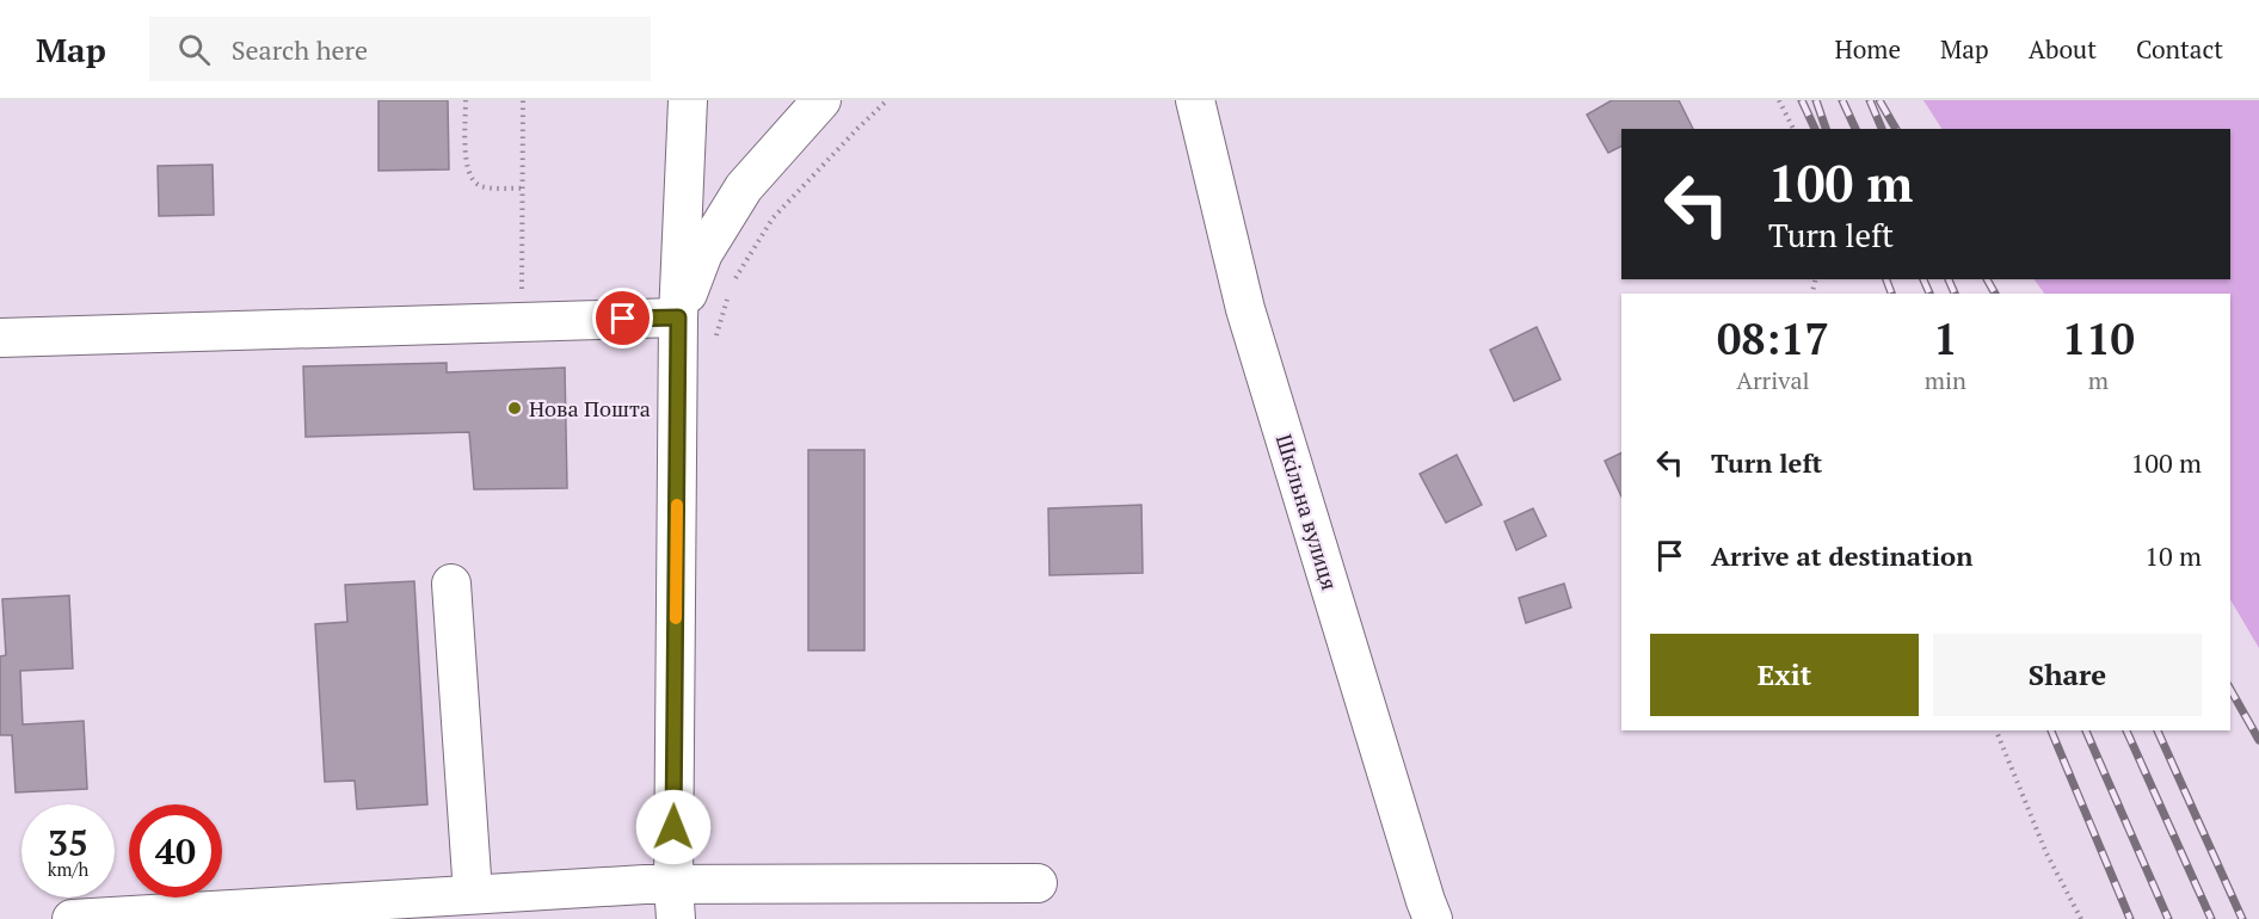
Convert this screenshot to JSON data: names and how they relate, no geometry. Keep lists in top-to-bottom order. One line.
{"streets":{"street":["Шкільна вулиця"]},"places":["Нова Пошта"],"page":{"header":"Map","search":"Search here","nav":["Home","Map","About","Contact"],"turn":["100 m","Turn left"],"eta":["08:17","Arrival","1","min","110","m"],"list":[{"name":"Turn left","value":"100 m"},{"name":"Arrive at destination","value":"10 m"}],"buttons":["Exit","Share"],"speed":"35 km/h","limit":"40"}}
